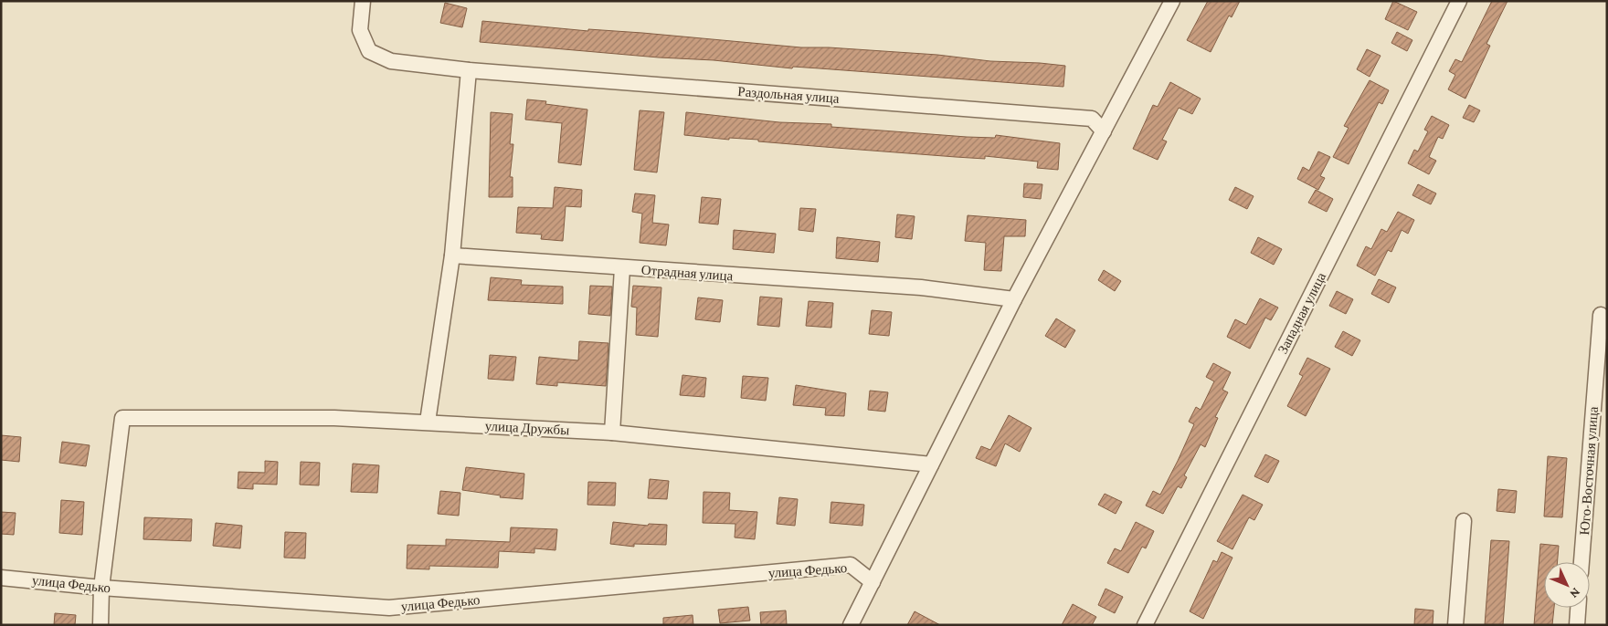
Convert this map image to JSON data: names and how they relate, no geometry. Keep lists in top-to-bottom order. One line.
{"streets":{"street":["Раздольная улица","Отрадная улица","Западная улица","улица Дружбы","Юго-Восточная улица","улица Федько"]},"crossings":[["улица Дружбы","улица Федько"]],"north":"bottom right"}
